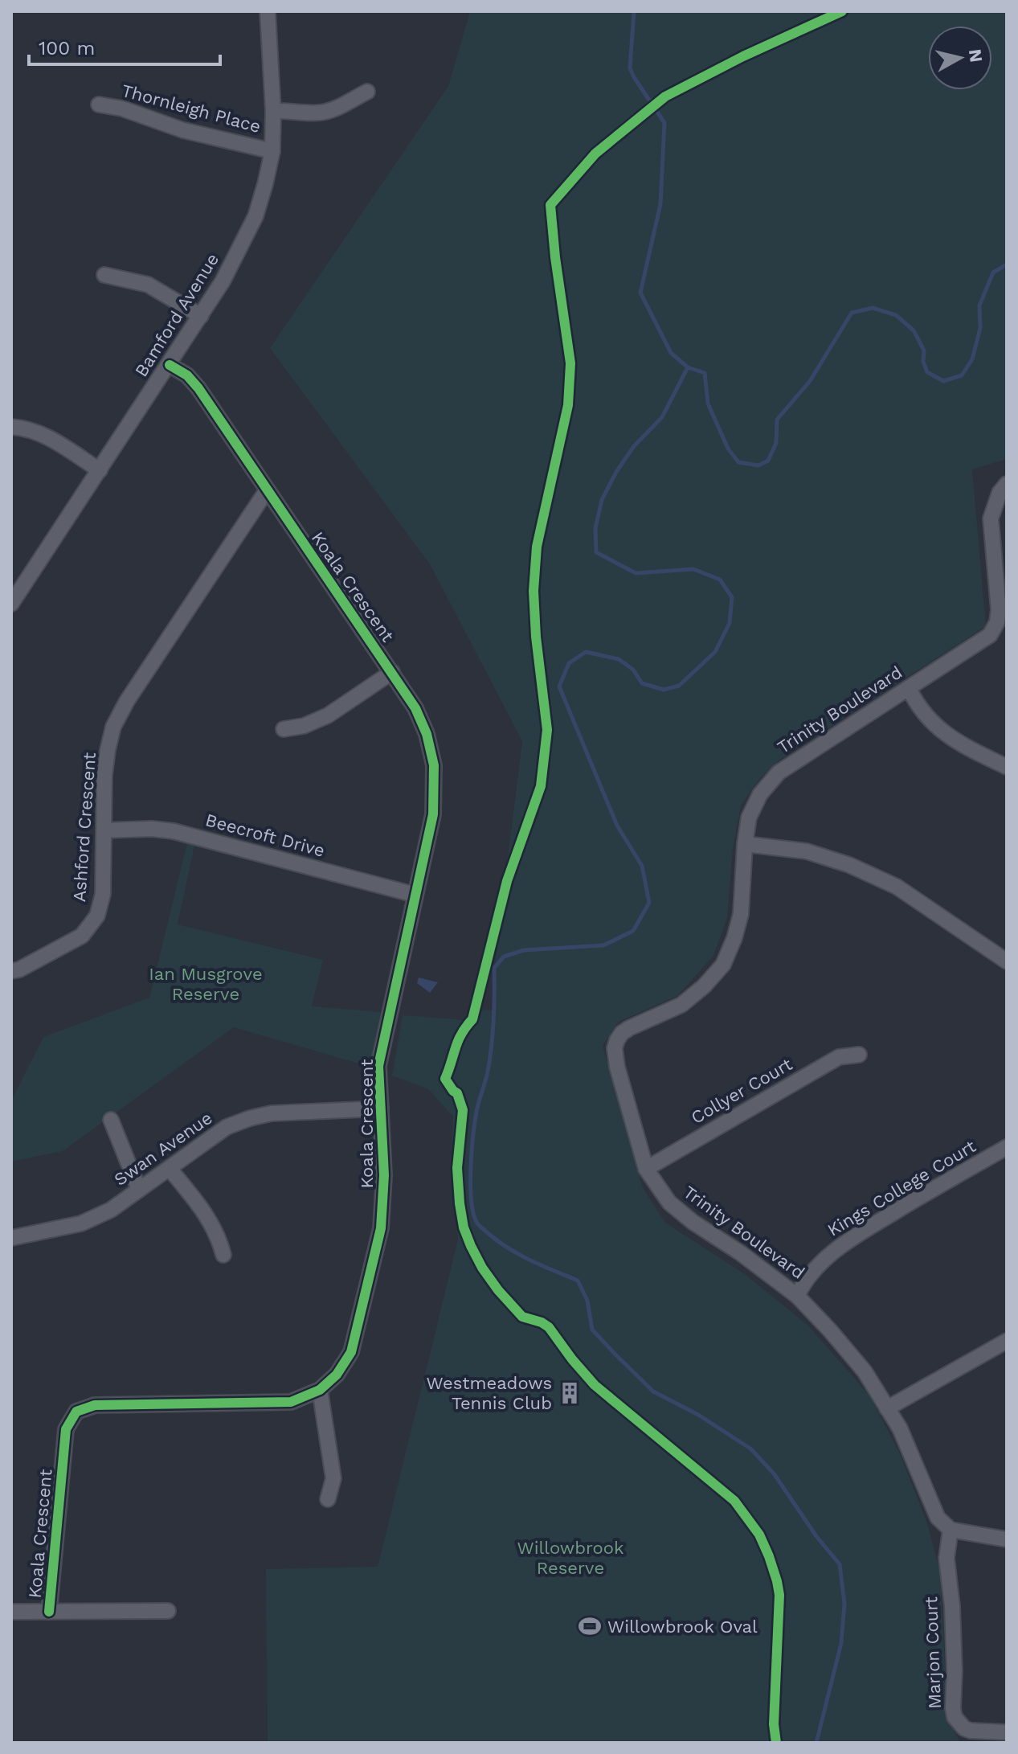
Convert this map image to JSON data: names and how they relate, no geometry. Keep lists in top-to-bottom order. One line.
{"streets":{"street":["Thornleigh Place","Bamford Avenue","Koala Crescent","Trinity Boulevard","Ashford Crescent","Beecroft Drive","Collyer Court","Swan Avenue","Kings College Court","Marjon Court"]},"crossings":[["Thornleigh Place","Bamford Avenue"],["Bamford Avenue","Koala Crescent"],["Koala Crescent","Ashford Crescent"],["Koala Crescent","Beecroft Drive"],["Koala Crescent","Swan Avenue"],["Trinity Boulevard","Collyer Court"],["Trinity Boulevard","Kings College Court"],["Trinity Boulevard","Marjon Court"],["Ashford Crescent","Beecroft Drive"]],"parks":["Ian Musgrove Reserve","Willowbrook Reserve"],"places":{"building":["Westmeadows Tennis Club"],"sports":["Willowbrook Oval"]},"scale_bar":"100 m","north":"right"}
